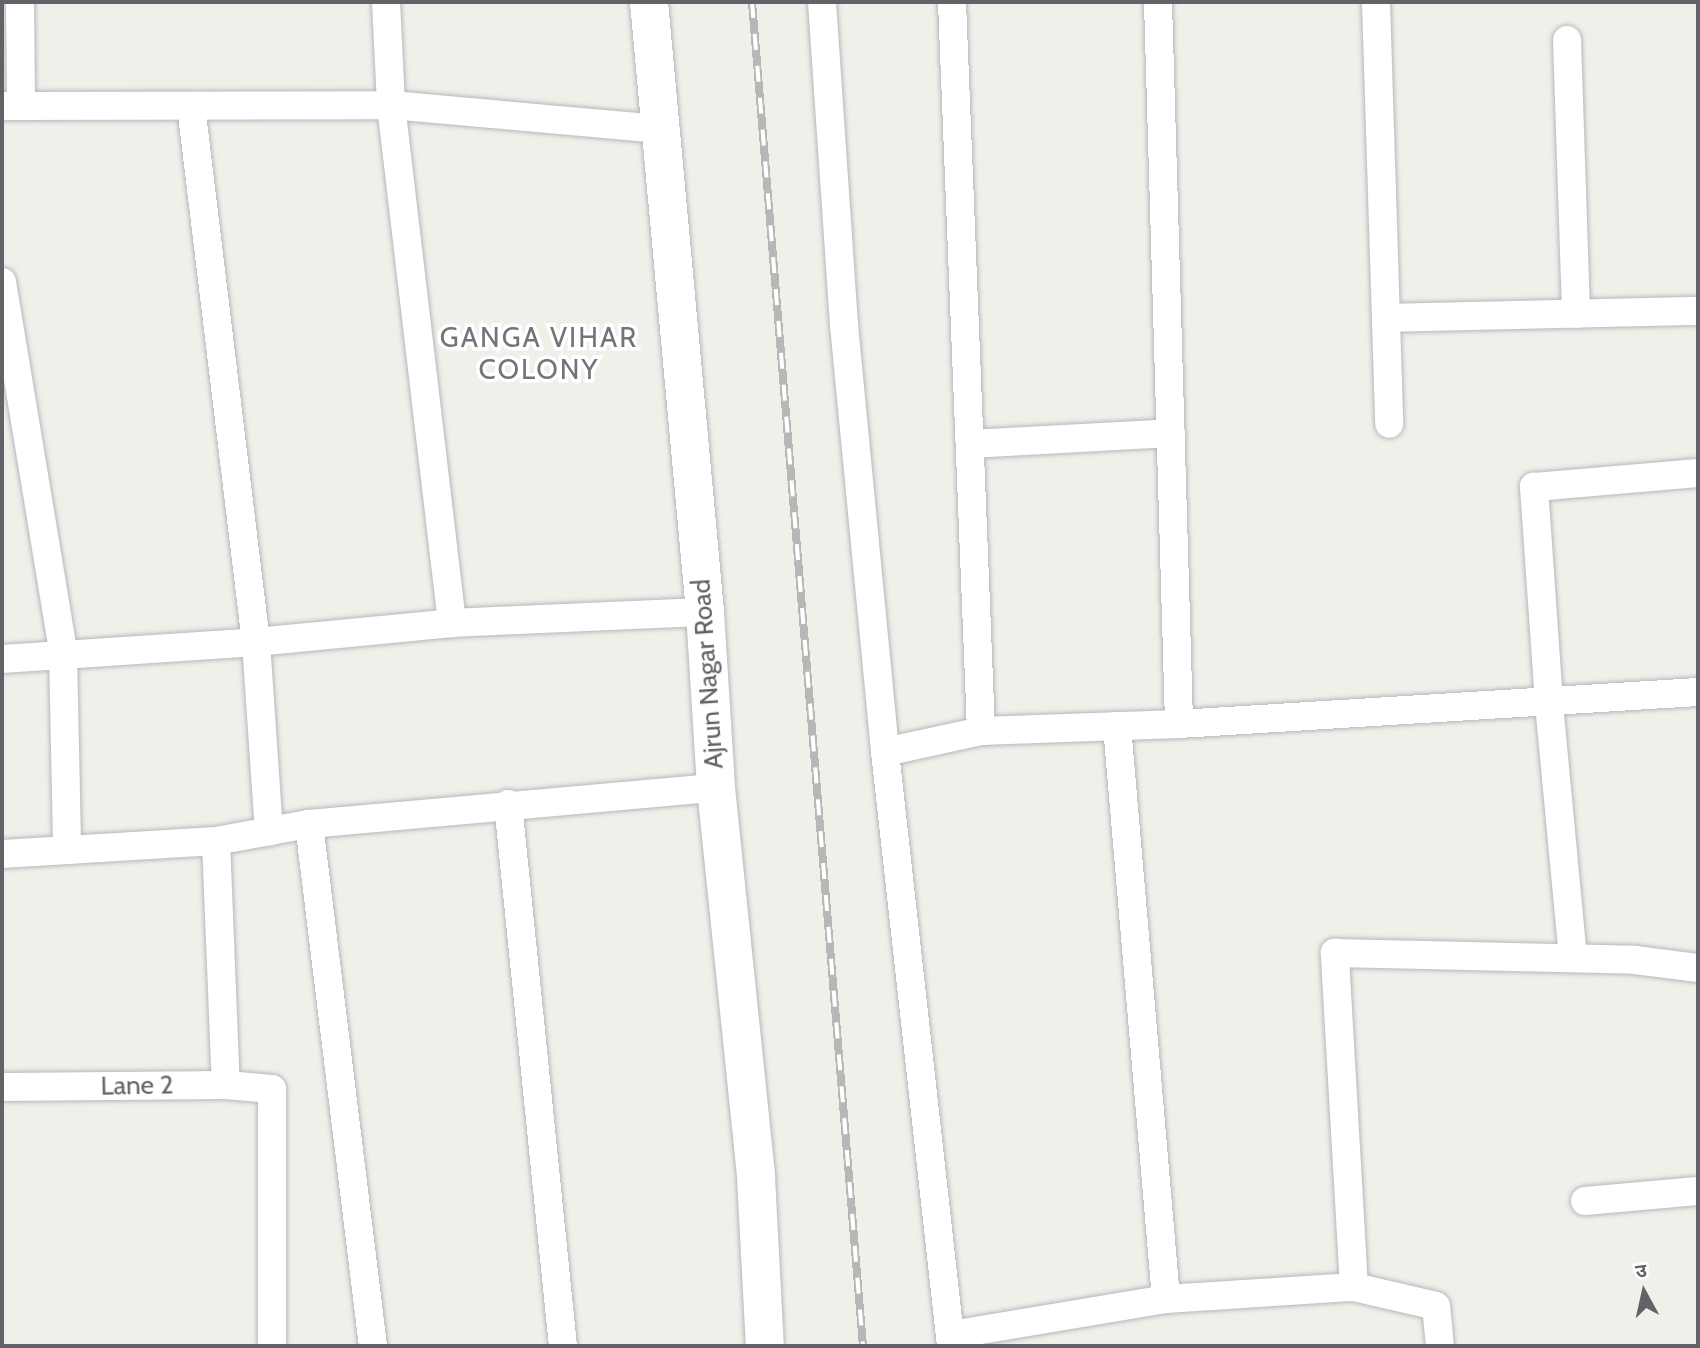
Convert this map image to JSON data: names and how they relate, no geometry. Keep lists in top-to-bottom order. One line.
{"streets":{"street":["Ajrun Nagar Road","Lane 2"]},"districts":["GANGA VIHAR COLONY"],"north":"top"}
